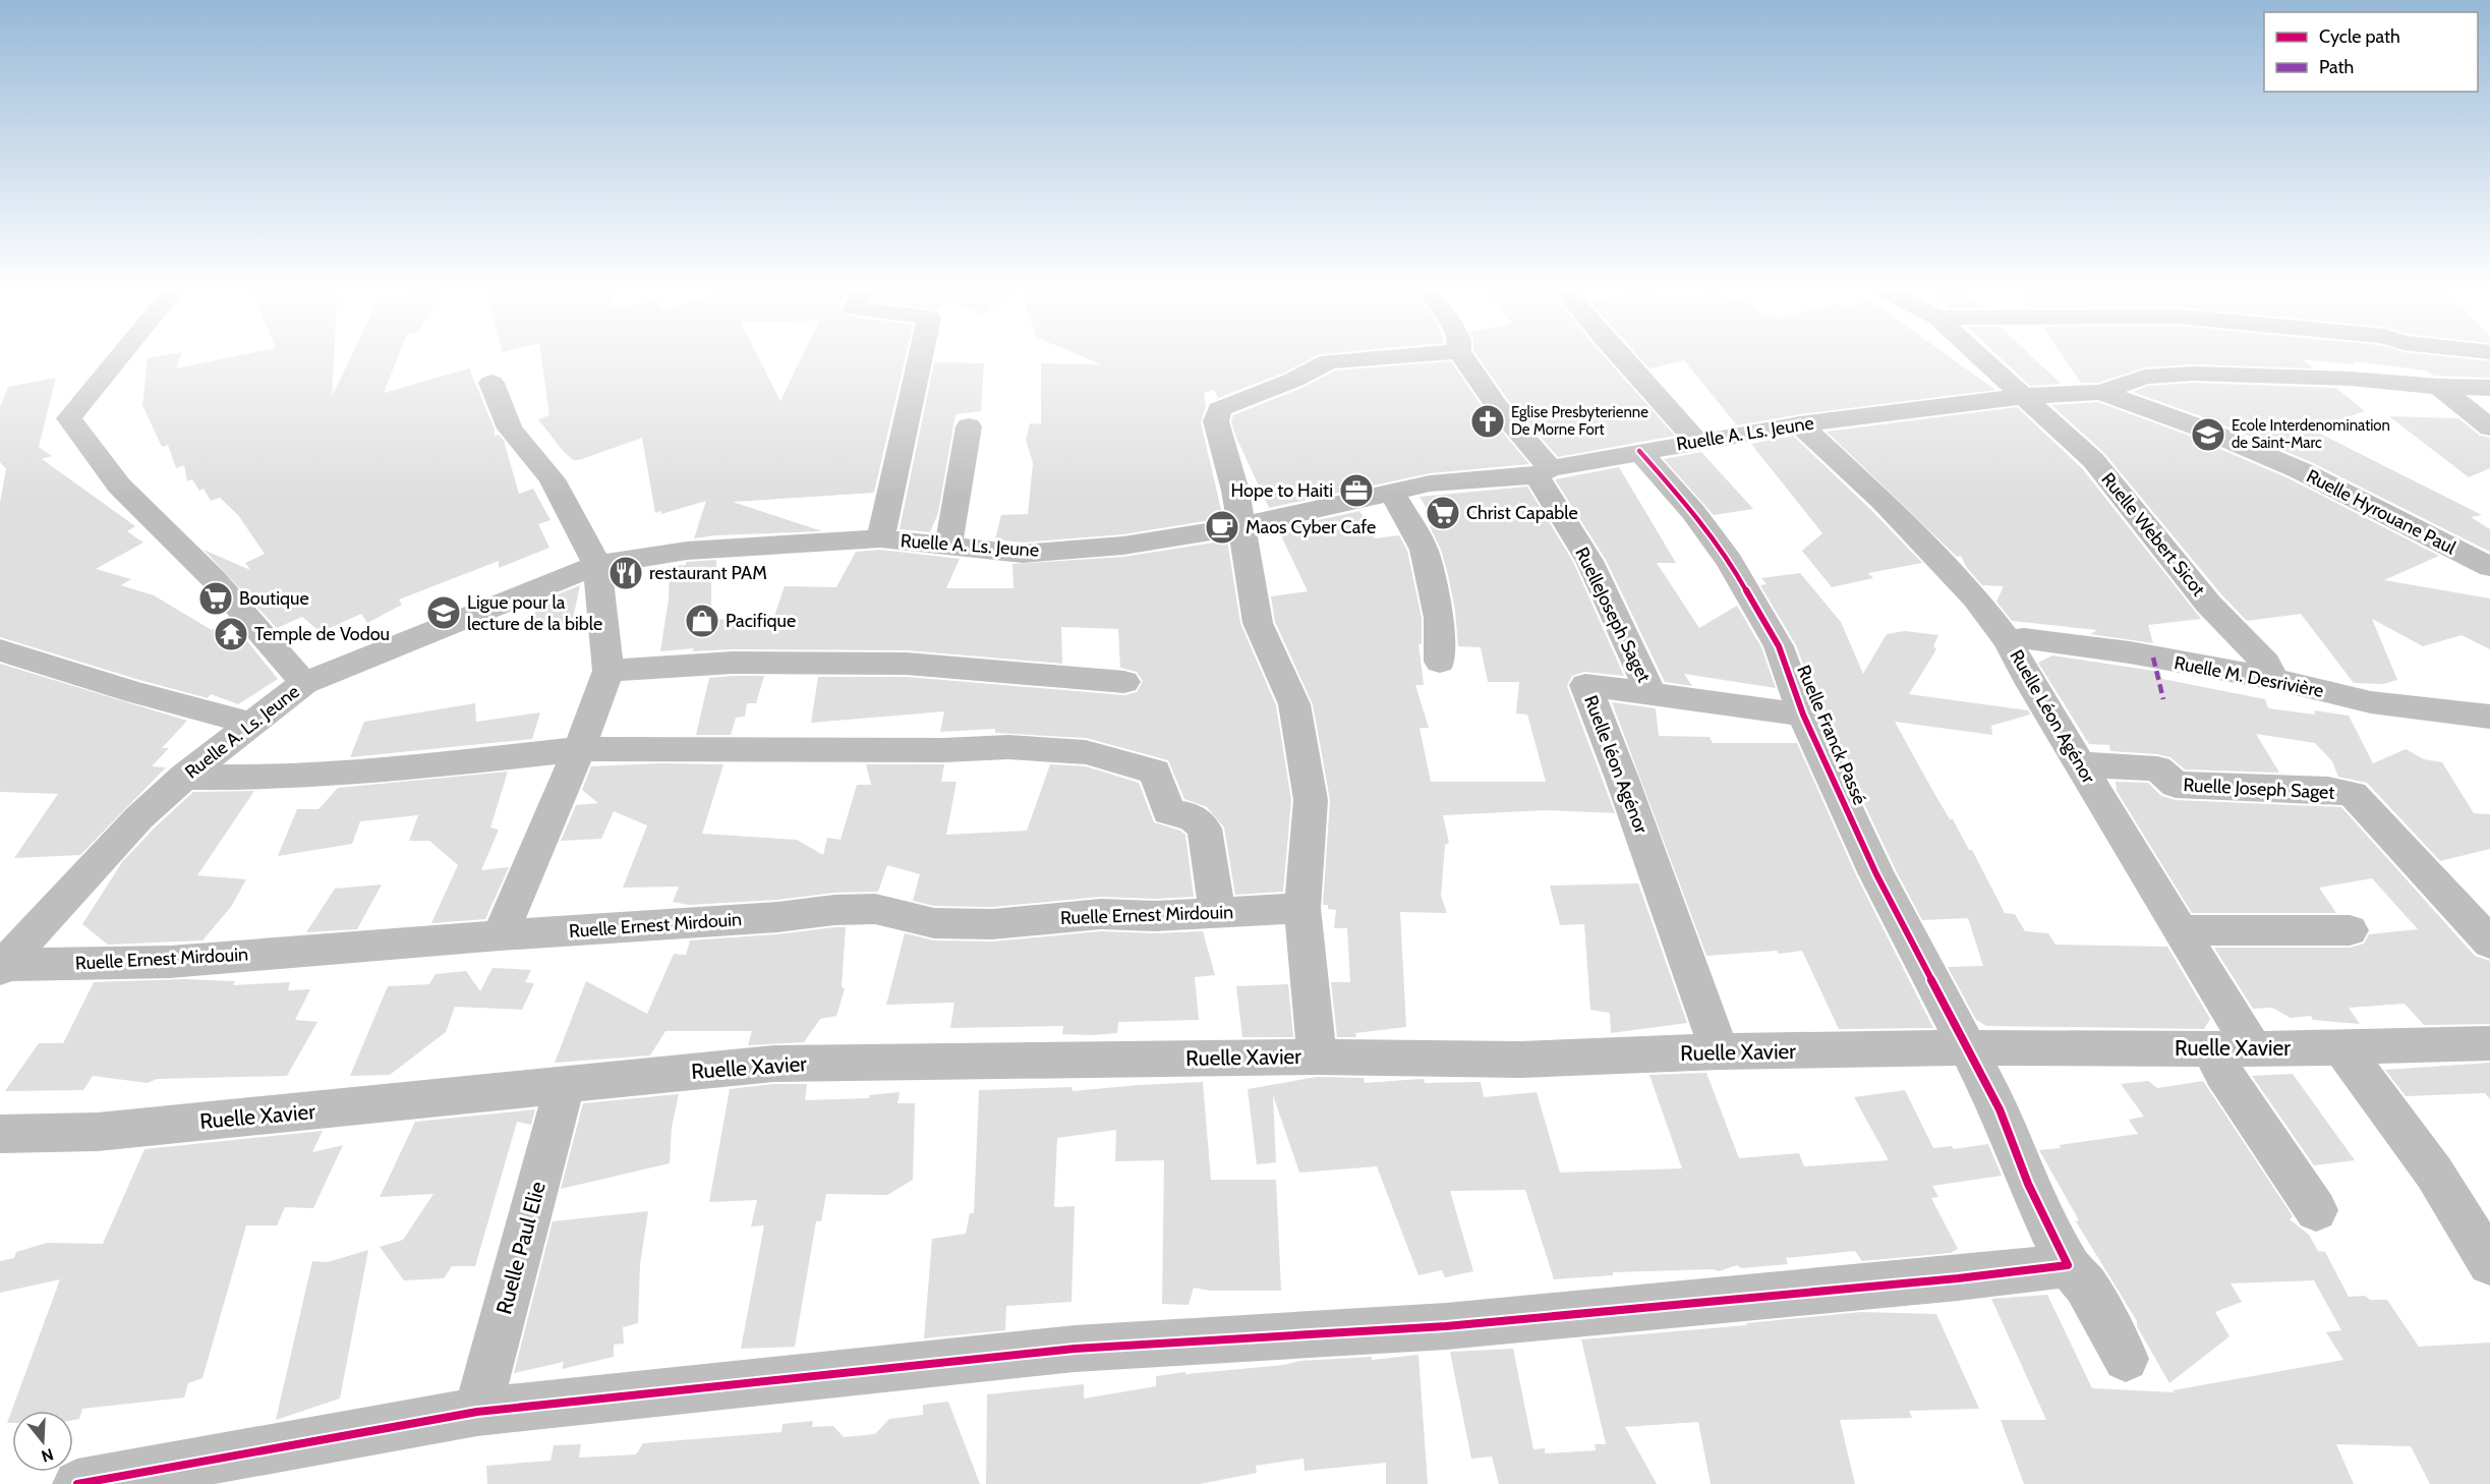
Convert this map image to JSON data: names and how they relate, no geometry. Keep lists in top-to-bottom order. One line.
{"streets":{"street":["Ruelle A. Ls. Jeune","Ruelle Hyrouane Paul","Ruelle Webert Sicot","RuelleJoseph Saget","Ruelle M. Desrivière","Ruelle Léon Agénor","Ruelle Franck Passé","Ruelle léon Agénor","Ruelle Joseph Saget","Ruelle Ernest Mirdouin","Ruelle Xavier","Ruelle Paul Elie"]},"crossings":[["Ruelle A. Ls. Jeune","Ruelle Hyrouane Paul"],["Ruelle A. Ls. Jeune","Ruelle Webert Sicot"],["Ruelle A. Ls. Jeune","RuelleJoseph Saget"],["Ruelle A. Ls. Jeune","Ruelle Léon Agénor"],["Ruelle A. Ls. Jeune","Ruelle Franck Passé"],["Ruelle A. Ls. Jeune","Ruelle Ernest Mirdouin"],["Ruelle Webert Sicot","Ruelle M. Desrivière"],["RuelleJoseph Saget","Ruelle léon Agénor"],["Ruelle M. Desrivière","Ruelle Léon Agénor"],["Ruelle Léon Agénor","Ruelle Joseph Saget"],["Ruelle Léon Agénor","Ruelle Xavier"],["Ruelle Franck Passé","Ruelle léon Agénor"],["Ruelle Franck Passé","Ruelle Xavier"],["Ruelle léon Agénor","Ruelle Xavier"],["Ruelle Xavier","Ruelle Paul Elie"]],"places":{"church":["Eglise Presbyterienne De Morne Fort"],"school or university":["Ecole Interdenomination de Saint-Marc","Ligue pour la lecture de la bible"],"office":["Hope to Haiti"],"supermarket":["Christ Capable","Boutique"],"cafe":["Maos Cyber Cafe"],"restaurant":["restaurant PAM"],"shop":["Pacifique"],"temple":["Temple de Vodou"]},"legend":["Cycle path","Path"],"north":"bottom"}
